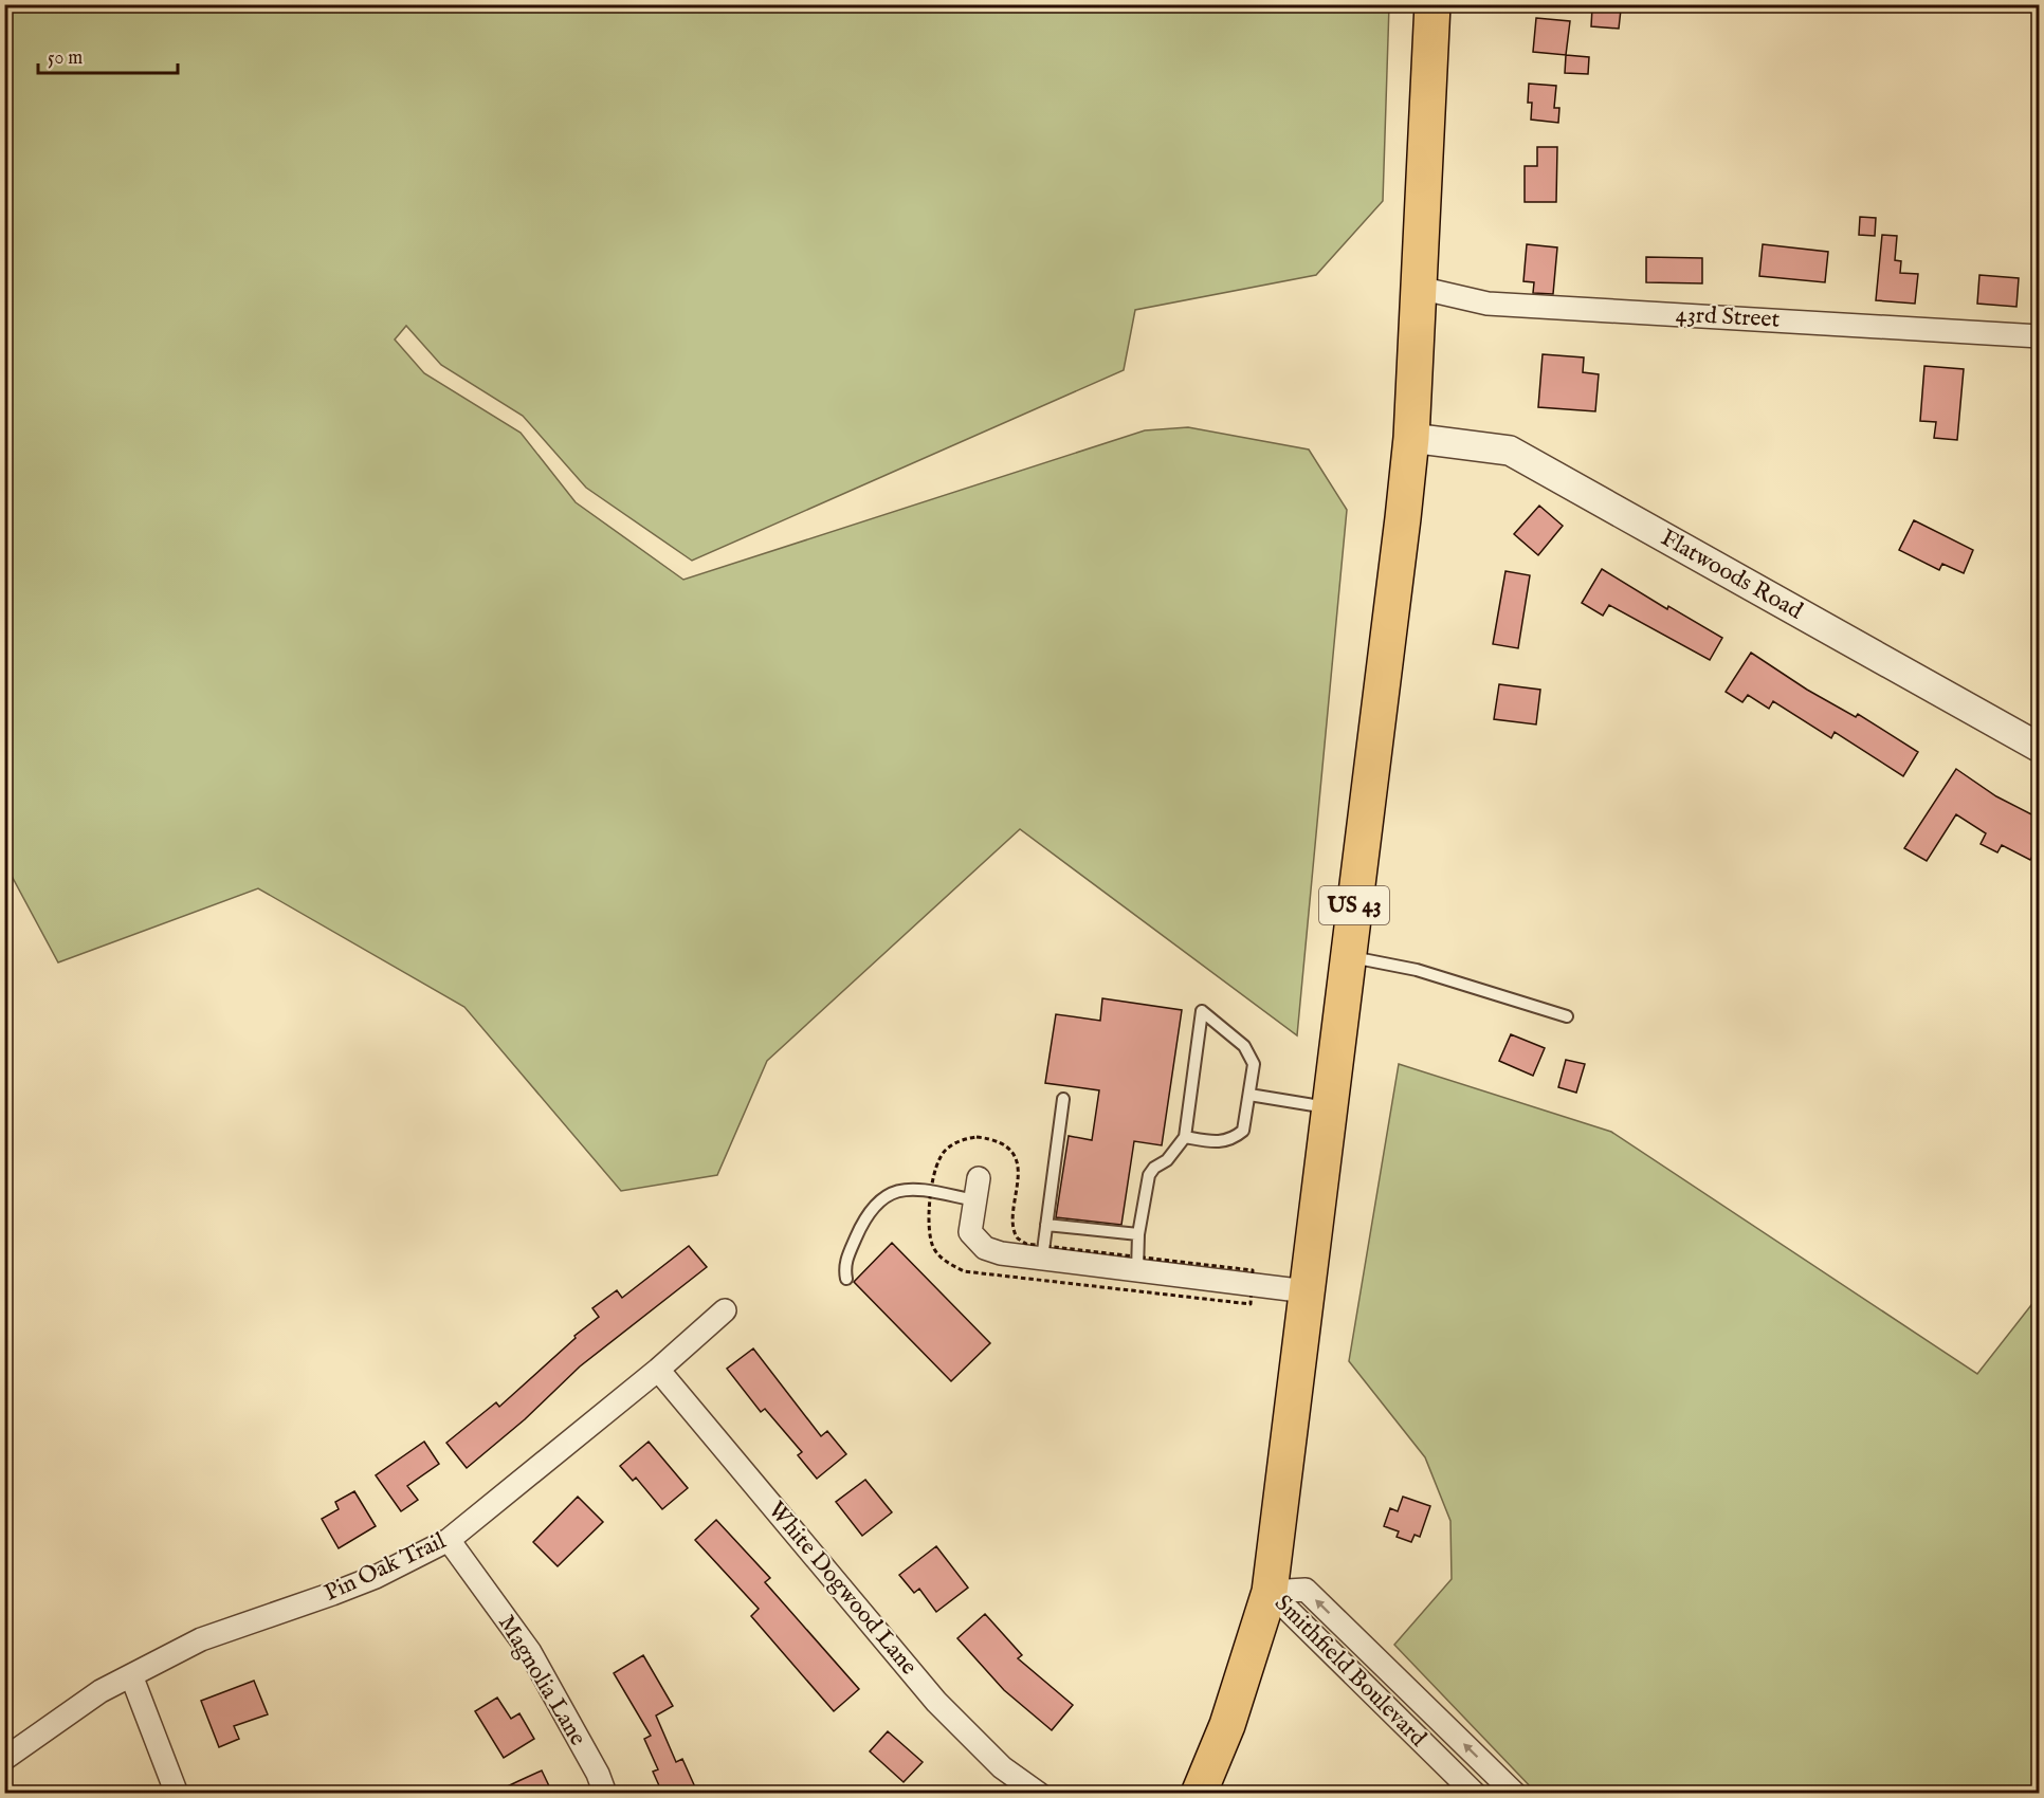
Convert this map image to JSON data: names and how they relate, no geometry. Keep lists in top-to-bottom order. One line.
{"streets":{"highway":["US 43"],"street":["43rd Street","Flatwoods Road","Pin Oak Trail","White Dogwood Lane","Smithfield Boulevard","Magnolia Lane"]},"crossings":[["43rd Street","US 43"],["Flatwoods Road","US 43"],["US 43","Smithfield Boulevard"],["Pin Oak Trail","White Dogwood Lane"],["Pin Oak Trail","Magnolia Lane"]],"scale_bar":"50 m"}
